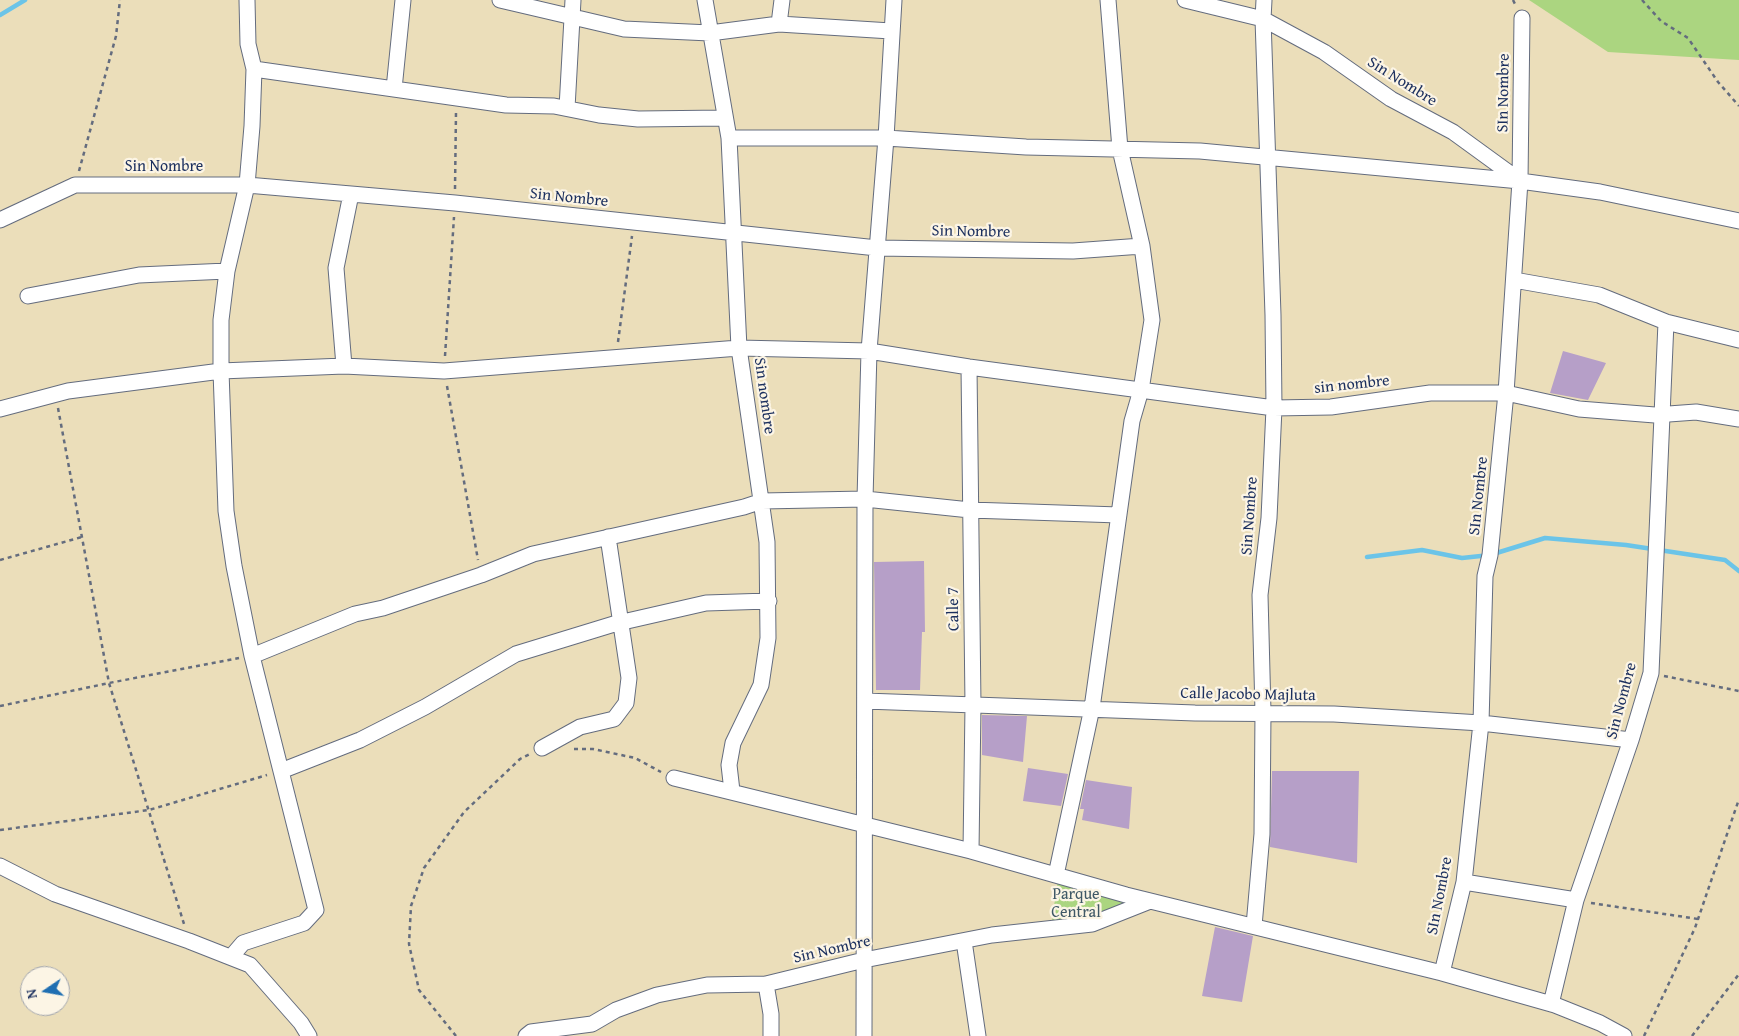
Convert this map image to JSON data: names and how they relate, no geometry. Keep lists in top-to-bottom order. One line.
{"streets":{"street":["Sin Nombre","SIn Nombre","sin nombre","Sin nombre","Calle 7","Calle Jacobo Majluta"]},"crossings":[["Sin Nombre","SIn Nombre"],["Sin Nombre","sin nombre"],["Sin Nombre","Sin nombre"],["Sin Nombre","Calle Jacobo Majluta"],["SIn Nombre","sin nombre"],["SIn Nombre","Calle Jacobo Majluta"],["sin nombre","Sin nombre"],["sin nombre","Calle 7"],["Calle 7","Calle Jacobo Majluta"]],"parks":["Parque Central"],"north":"left"}
